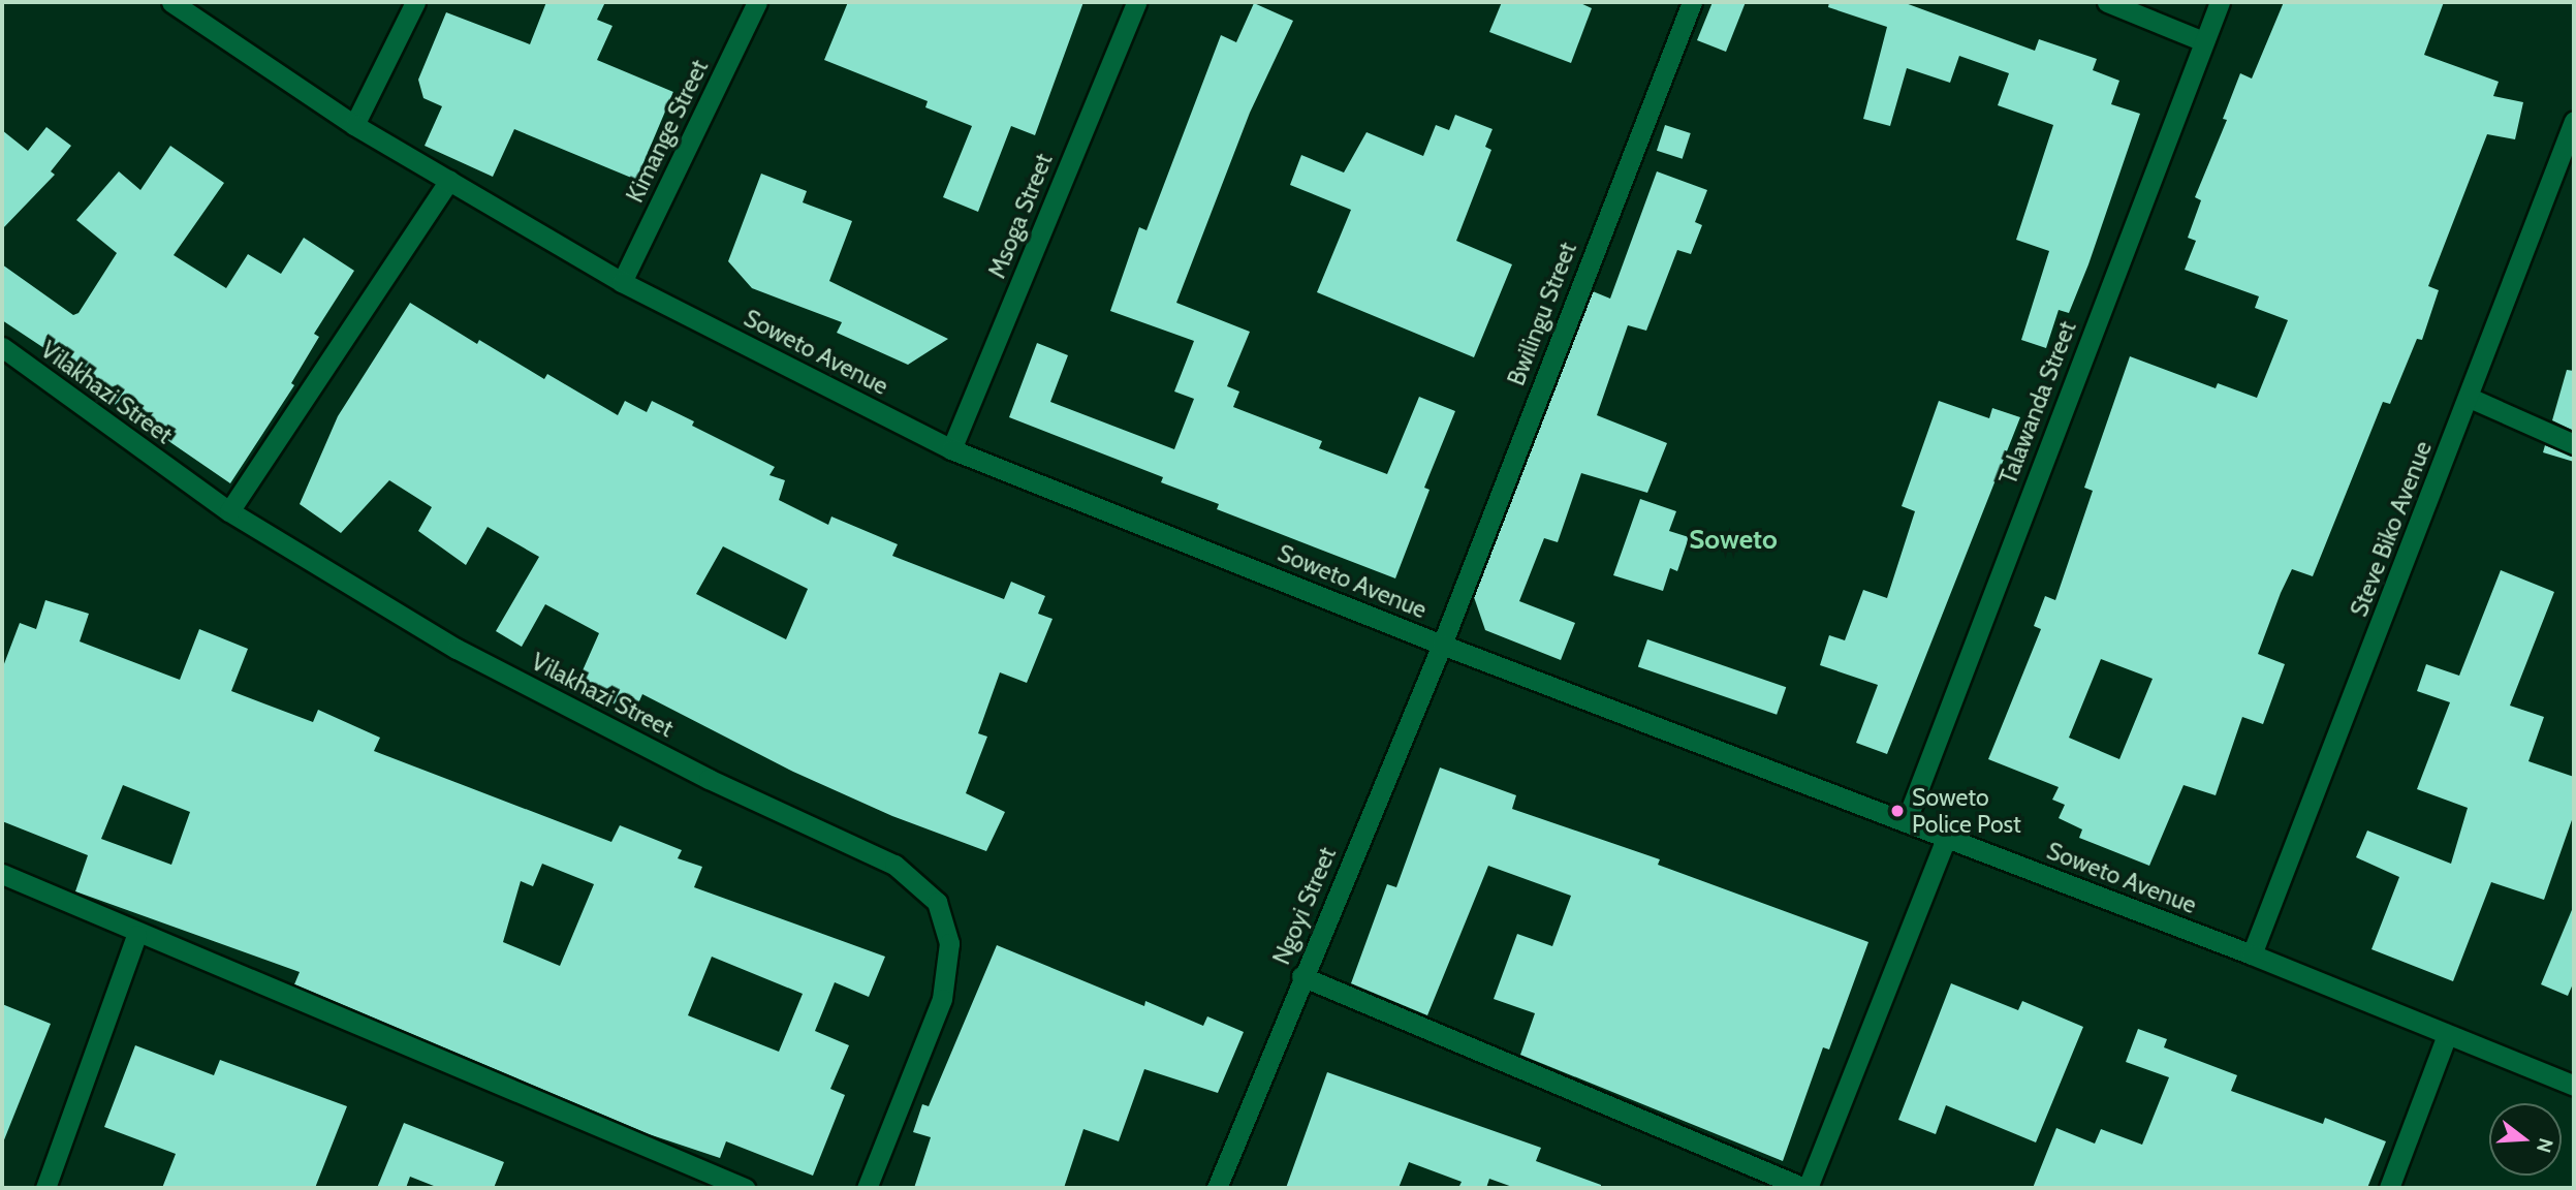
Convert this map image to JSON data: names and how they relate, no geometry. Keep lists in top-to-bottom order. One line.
{"streets":{"street":["Kimange Street","Msoga Street","Bwilingu Street","Soweto Avenue","Vilakhazi Street","Talawanda Street","Steve Biko Avenue","Ngoyi Street"]},"crossings":[["Kimange Street","Soweto Avenue"],["Msoga Street","Soweto Avenue"],["Bwilingu Street","Soweto Avenue"],["Bwilingu Street","Ngoyi Street"],["Soweto Avenue","Talawanda Street"],["Soweto Avenue","Steve Biko Avenue"],["Soweto Avenue","Ngoyi Street"]],"districts":["Soweto"],"places":["Soweto Police Post"],"north":"right"}
